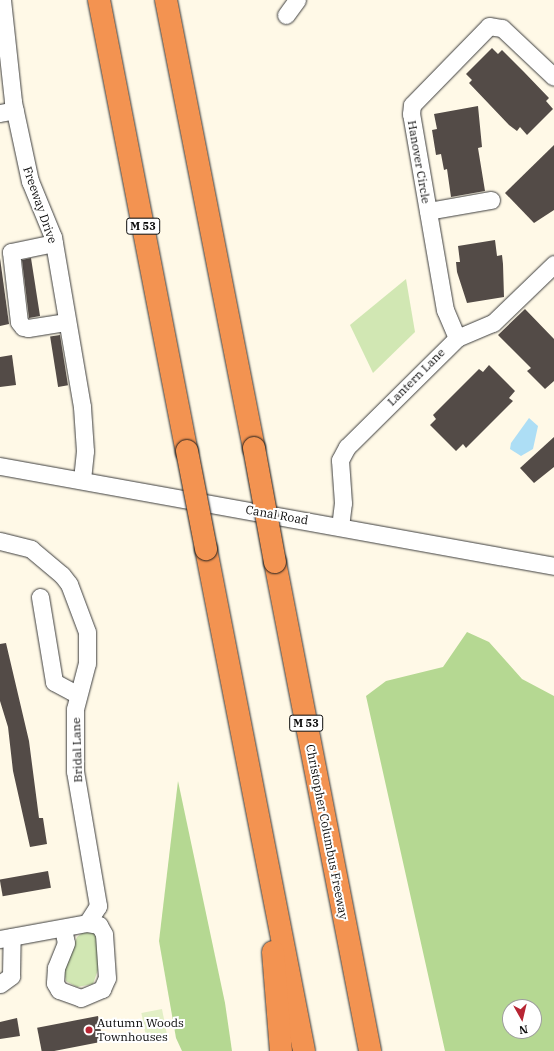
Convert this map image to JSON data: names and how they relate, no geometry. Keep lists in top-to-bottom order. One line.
{"streets":{"highway":["M 53","Christopher Columbus Freeway"],"street":["Hanover Circle","Freeway Drive","Lantern Lane","Canal Road","Bridal Lane"]},"crossings":[["Hanover Circle","Lantern Lane"],["Freeway Drive","Canal Road"],["Lantern Lane","Canal Road"]],"places":["Autumn Woods Townhouses"],"north":"bottom"}
